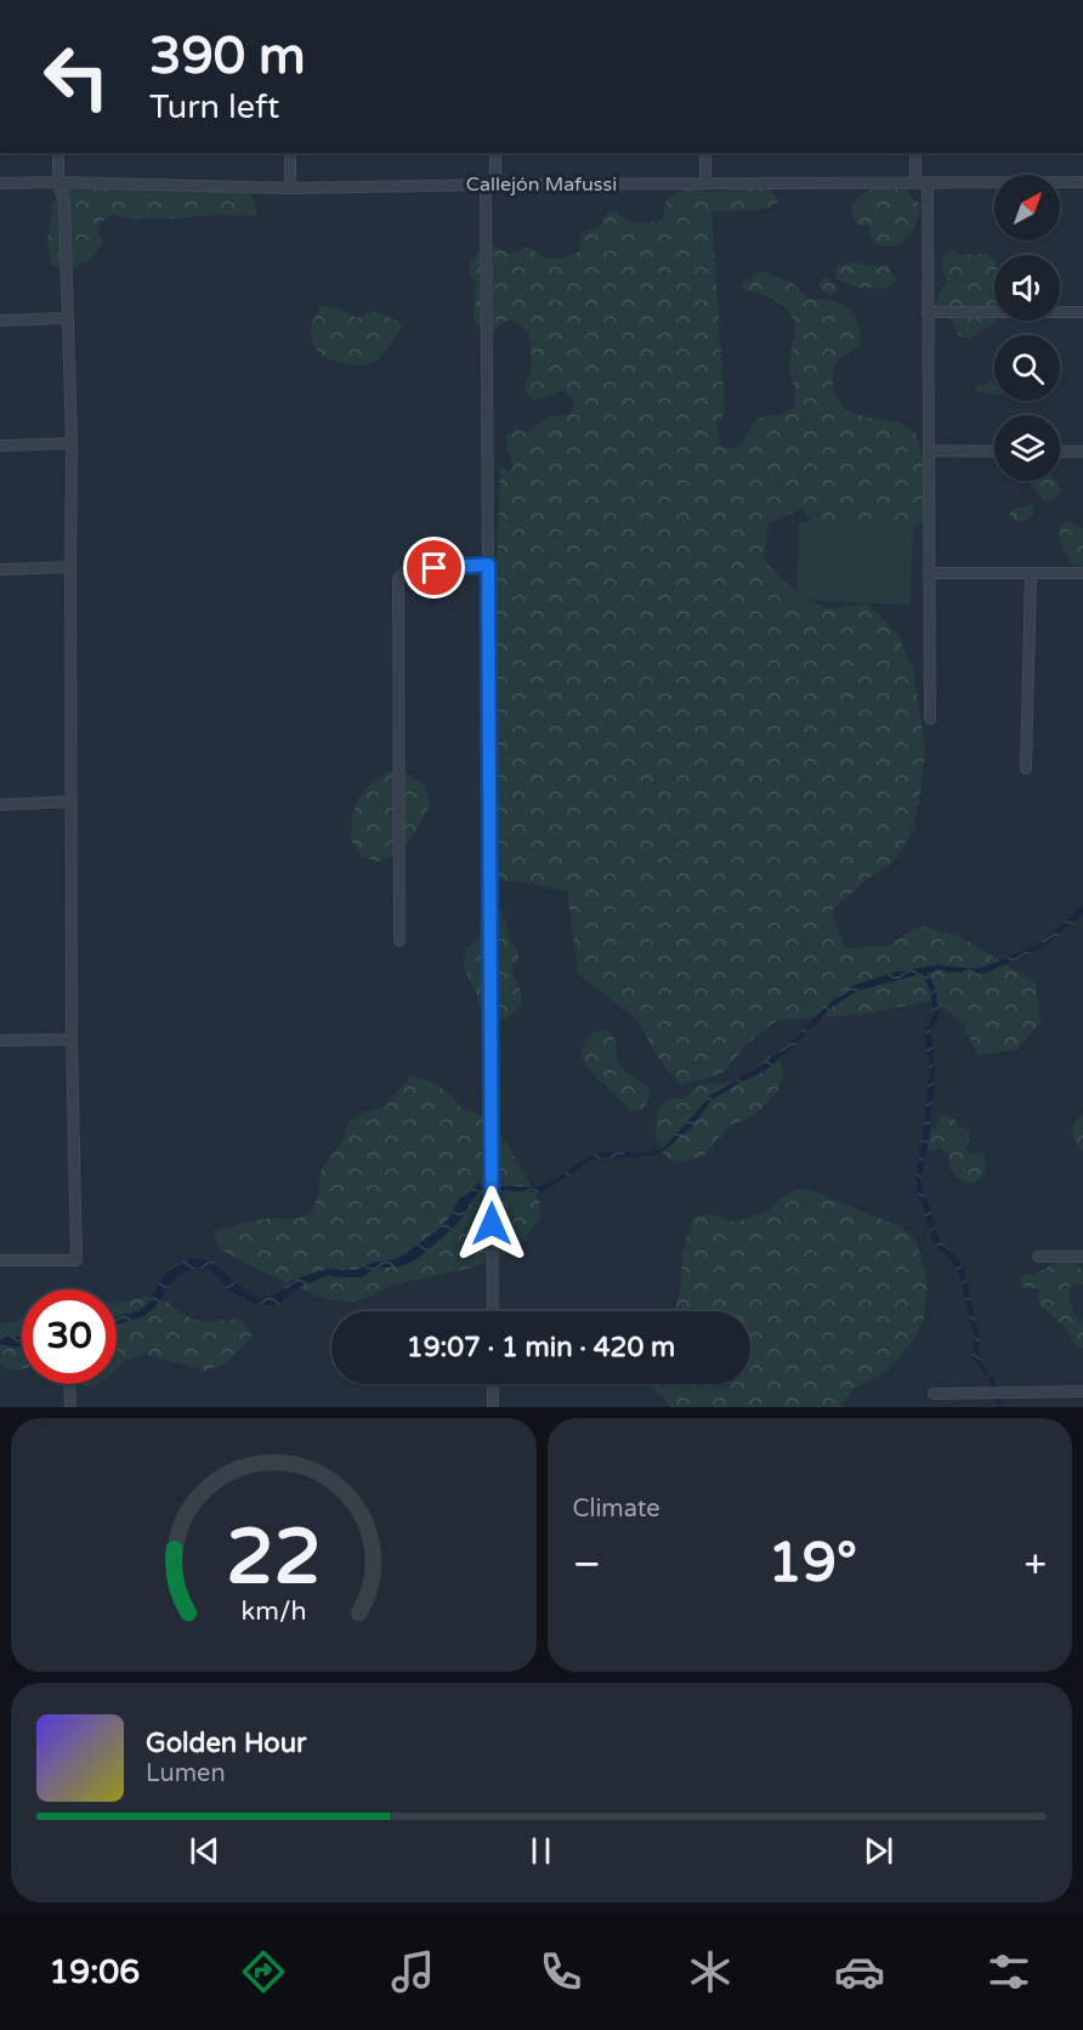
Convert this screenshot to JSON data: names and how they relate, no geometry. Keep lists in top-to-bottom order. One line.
{"streets":{"street":["Callejón Mafussi"]},"north":"top right","page":{"turn":["390 m","Turn left"],"limit":"30","trip":"19:07 · 1 min · 420 m","tile":"Climate","heat":["−","19°","+"],"song":["Golden Hour","Lumen"],"tabs":"19:06","gauge":["22","km/h"]}}
